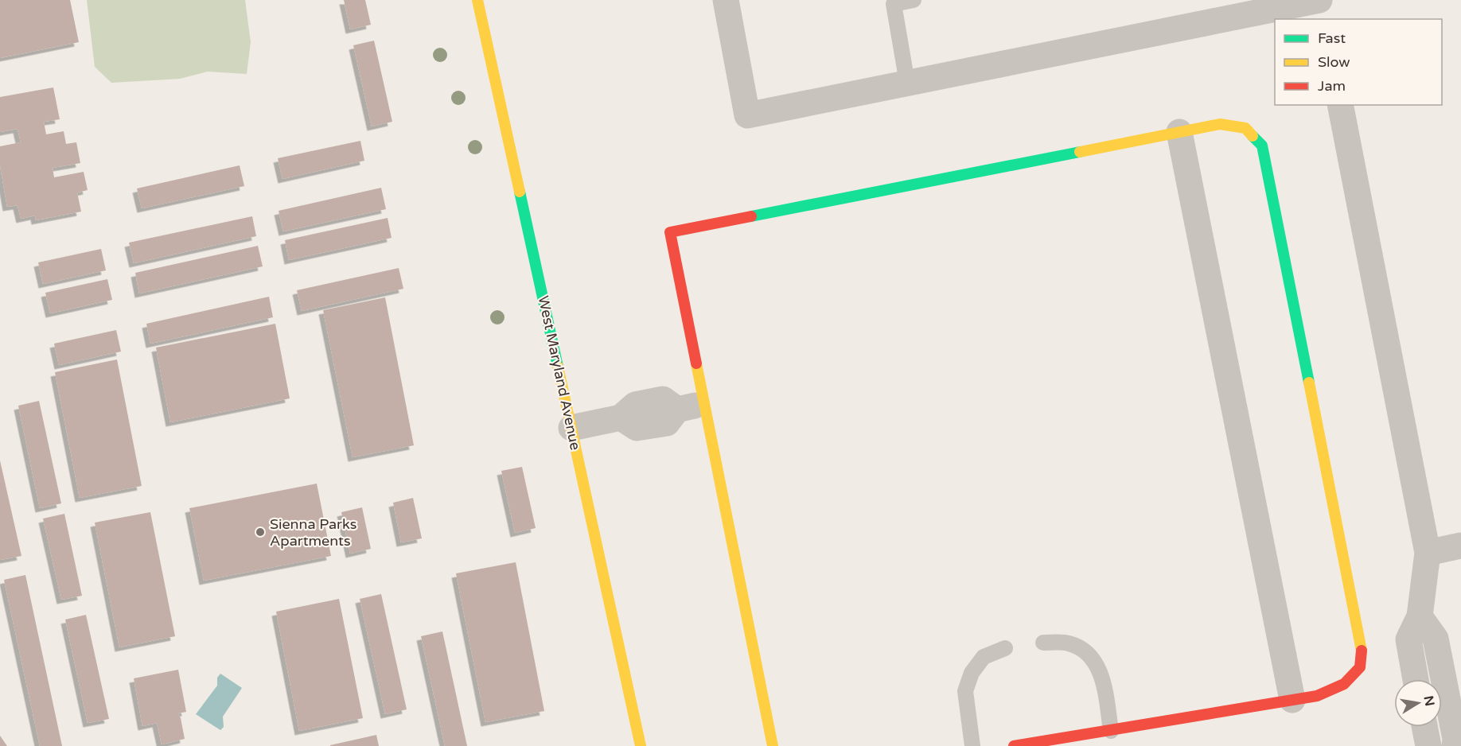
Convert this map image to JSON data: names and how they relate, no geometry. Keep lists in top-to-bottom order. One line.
{"streets":{"street":["West Maryland Avenue"]},"places":["Sienna Parks Apartments"],"legend":["Fast","Slow","Jam"],"north":"right"}
